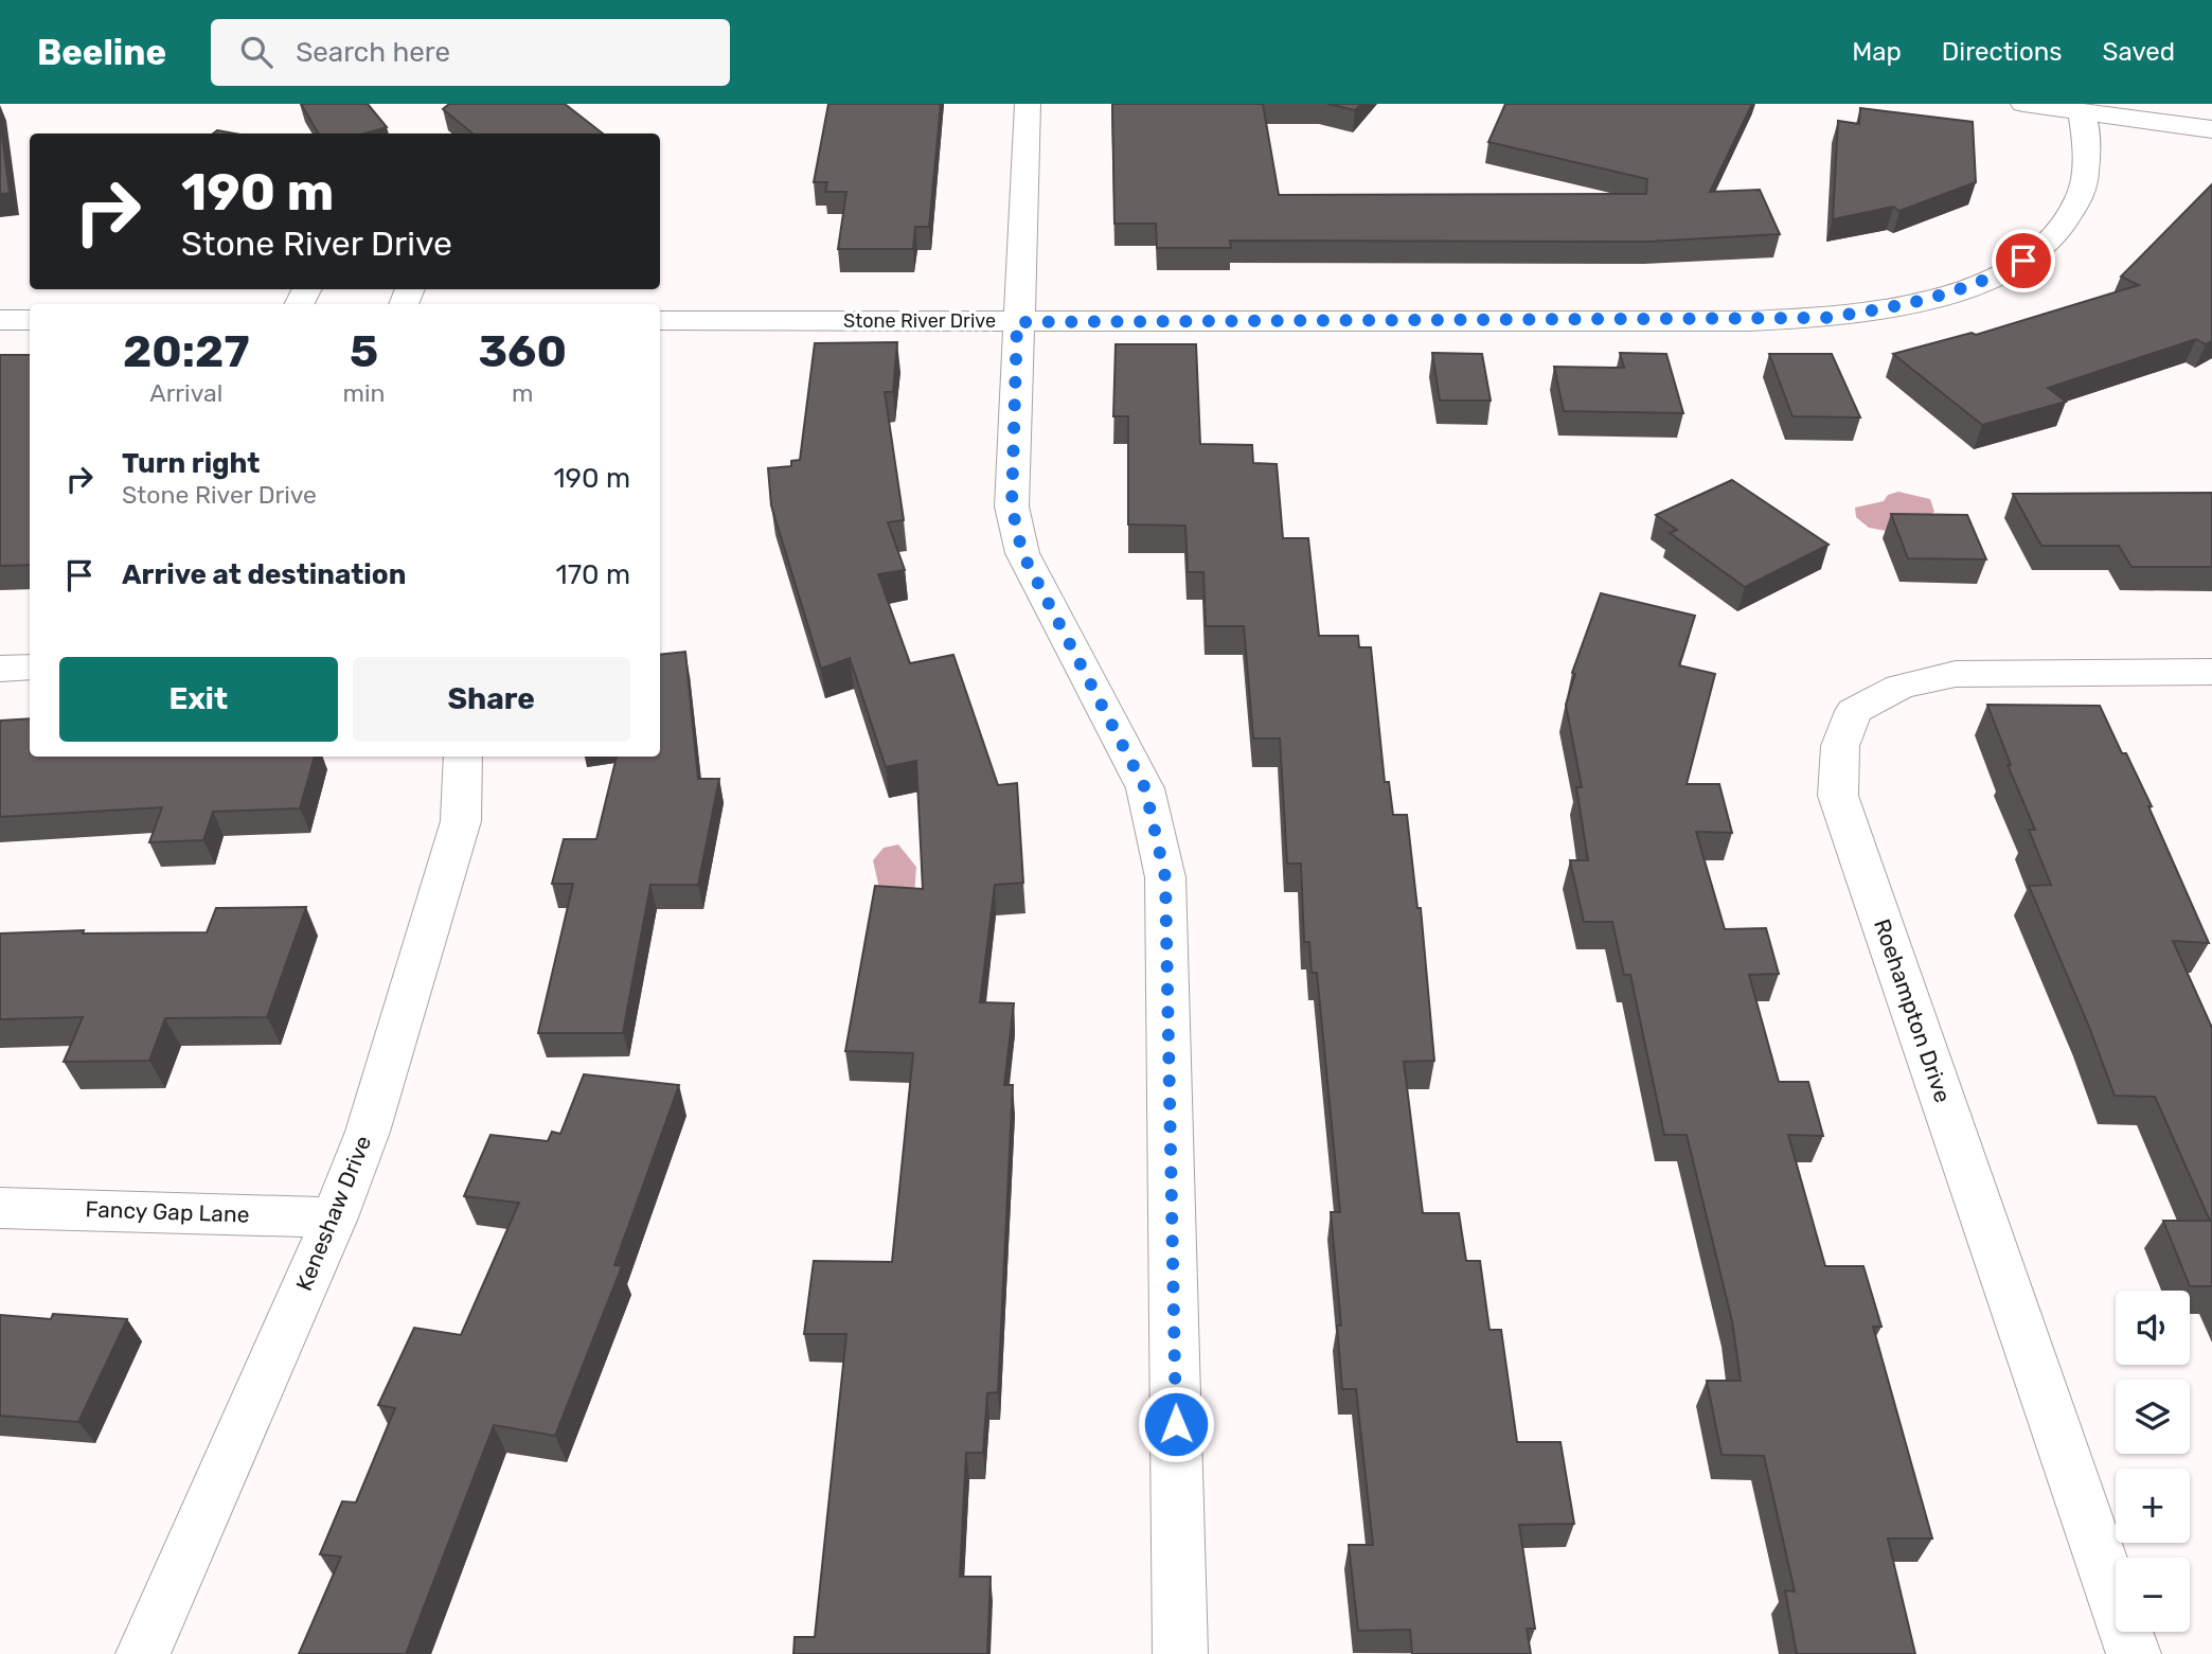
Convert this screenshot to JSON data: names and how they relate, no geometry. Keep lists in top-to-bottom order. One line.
{"streets":{"street":["Stone River Drive","Roehampton Drive","Fancy Gap Lane","Keneshaw Drive"]},"crossings":[["Fancy Gap Lane","Keneshaw Drive"]],"page":{"header":"Beeline","search":"Search here","nav":["Map","Directions","Saved"],"turn":["190 m","Stone River Drive"],"eta":["20:27","Arrival","5","min","360","m"],"list":[{"name":"Turn right","note":"Stone River Drive","value":"190 m"},{"name":"Arrive at destination","value":"170 m"}],"buttons":["Exit","Share"],"map_buttons":["+","−"]}}
